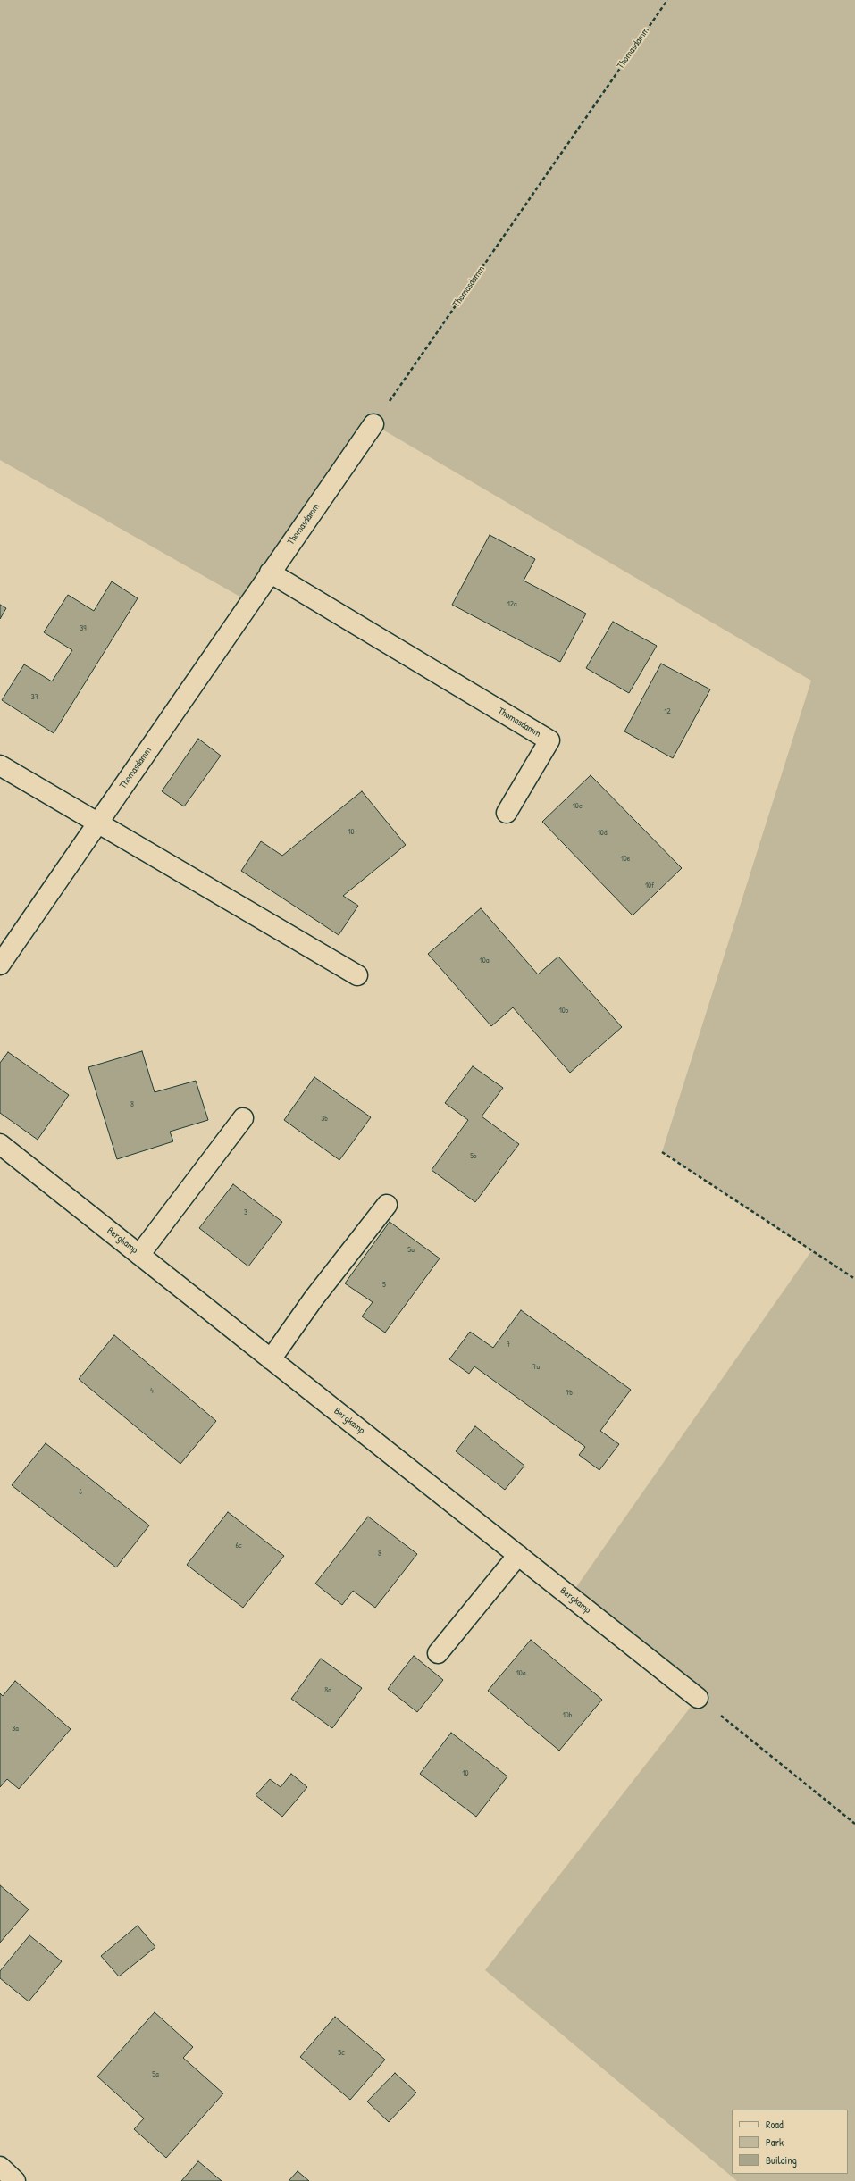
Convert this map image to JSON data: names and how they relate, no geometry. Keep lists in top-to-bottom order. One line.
{"streets":{"street":["Thomasdamm","Bergkamp"]},"house_numbers":["12a","39","37","12","10c","10","10d","10e","10f","10a","10b","8","3b","5b","3","5a","5","7","7a","4","7b","6","6c","8","10a","8a","10b","3a","10","5c","5a"],"legend":["Road","Park","Building"]}
